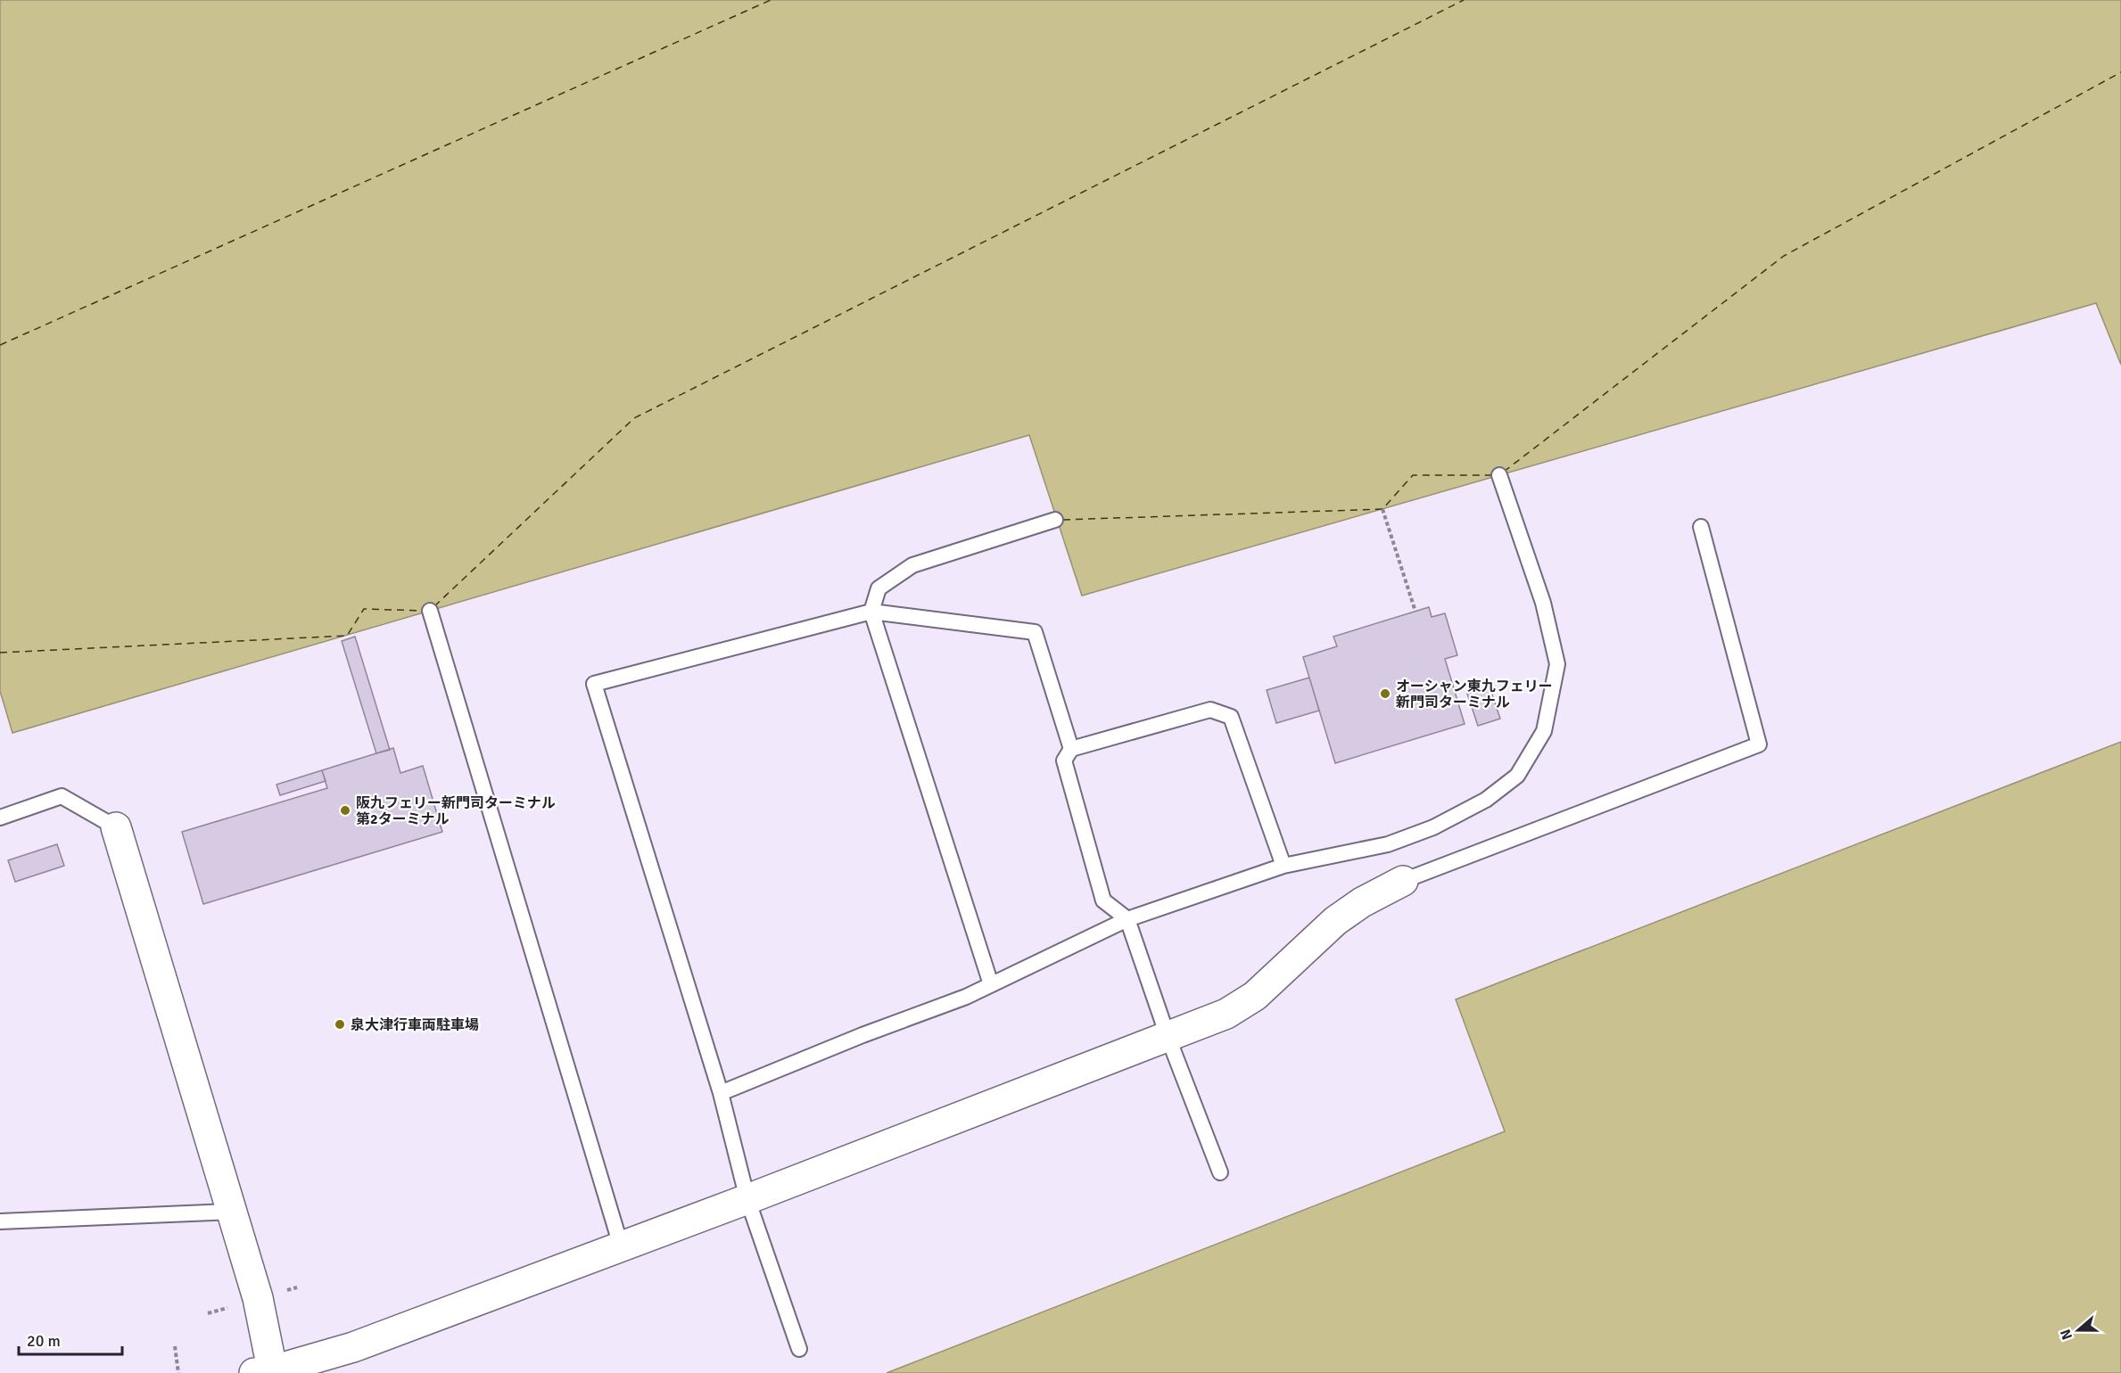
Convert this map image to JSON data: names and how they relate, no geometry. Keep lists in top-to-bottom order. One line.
{"places":["オーシャン東九フェリー 新門司ターミナル","阪九フェリー新門司ターミナル 第2ターミナル","泉大津行車両駐車場"],"scale_bar":"20 m","north":"left"}
